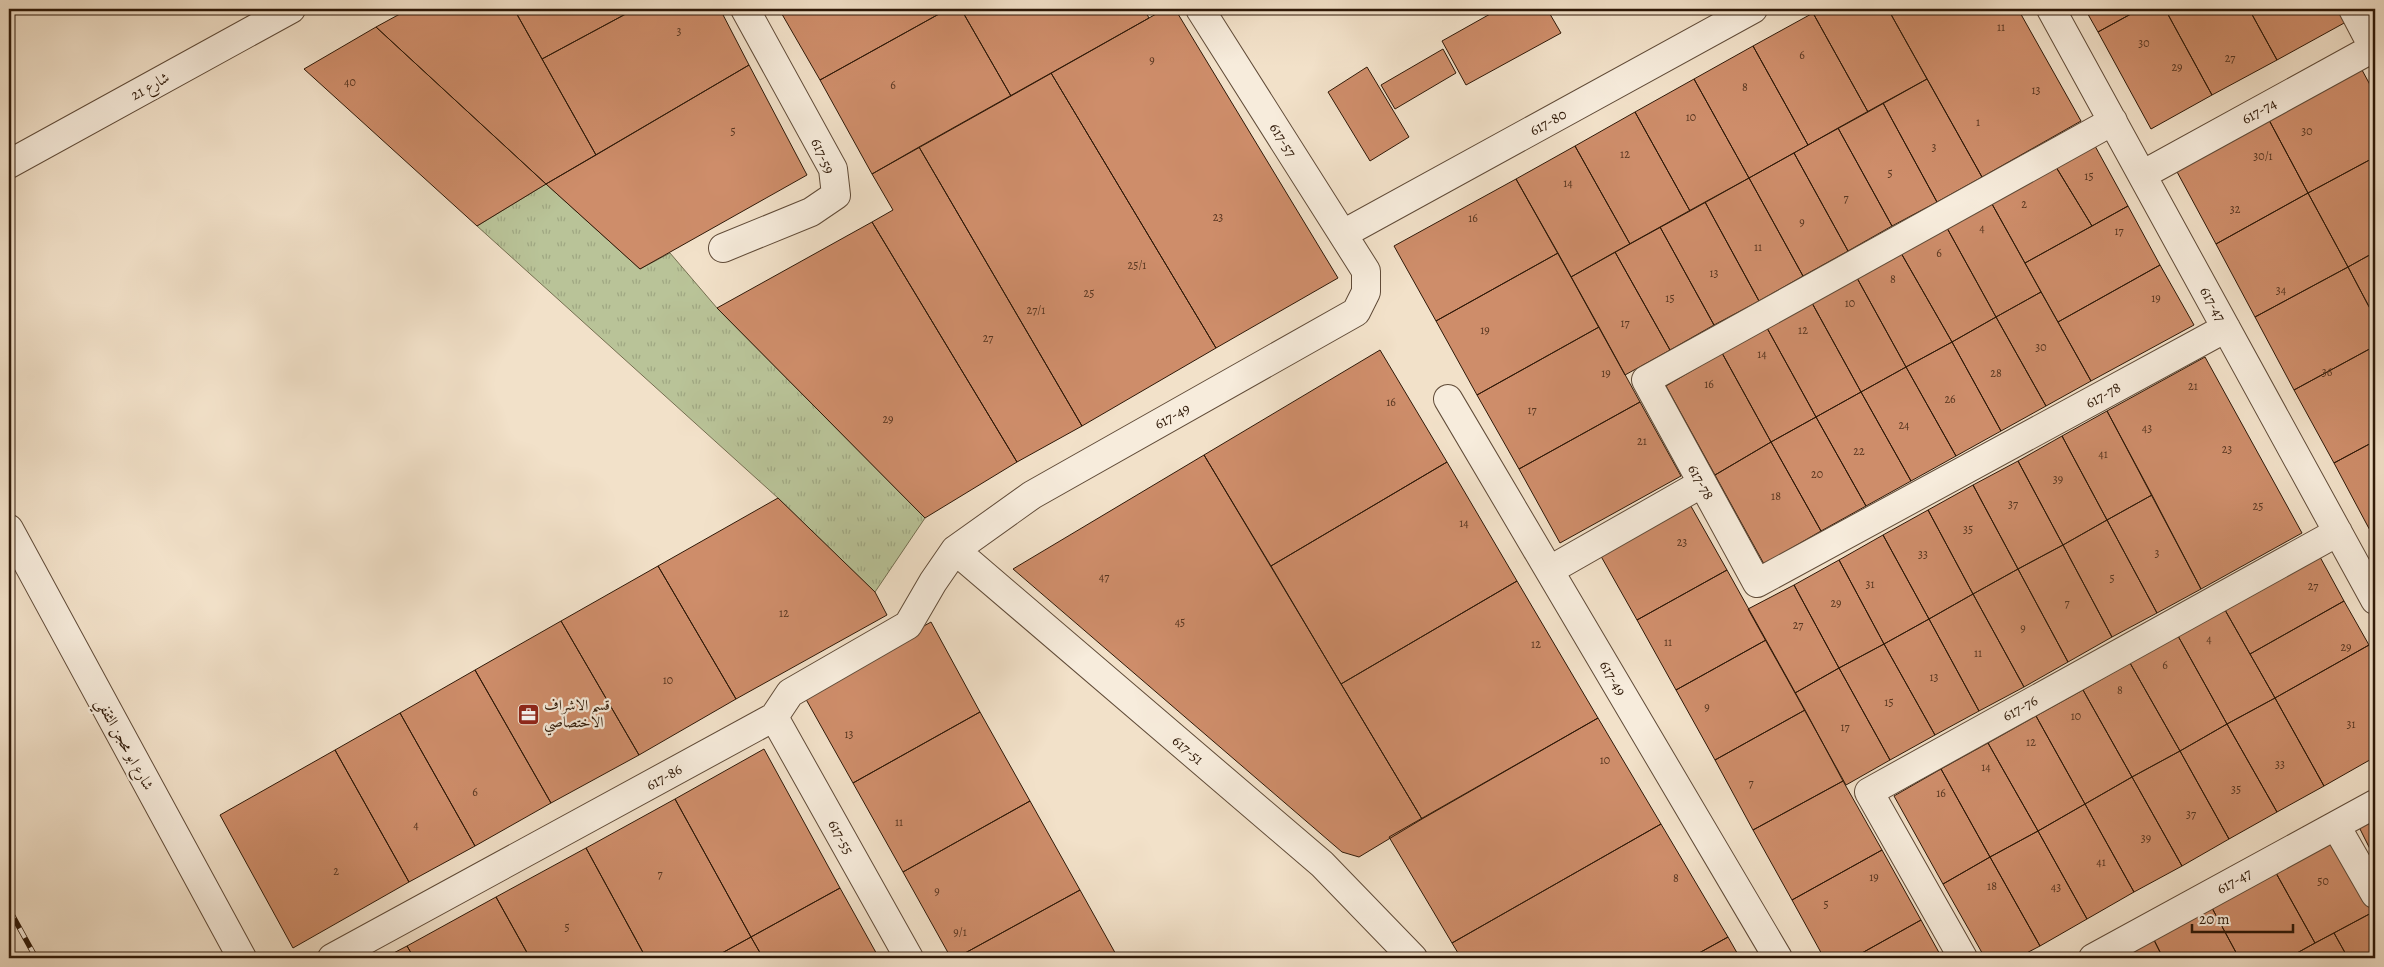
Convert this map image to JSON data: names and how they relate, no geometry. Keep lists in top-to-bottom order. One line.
{"streets":{"street":["شارع 21","617-74","617-80","617-57","617-59","617-47","617-78","617-49","617-76","شارع ابو محجن الثقفي","617-51","617-86","617-55"]},"crossings":[["617-74","617-47"],["617-80","617-57"],["617-57","617-49"],["617-47","617-78"],["617-47","617-76"],["617-49","617-51"],["617-49","617-86"],["617-51","617-86"],["617-86","617-55"]],"places":{"office":["قسم الاشراف الاختصاصي"]},"house_numbers":["11","3","30","6","27","9","29","40","6","8","13","10","1","5","30","3","12","30/1","5","15","14","7","2","32","23","16","9","4","17","11","6","25/1","13","8","34","25","15","19","10","27/1","17","19","12","27","30","14","36","19","28","16","21","26","16","17","29","24","43","21","23","22","41","20","39","18","37","25","14","35","23","3","33","47","5","31","27","29","7","12","45","27","9","4","11","12","29","11","6","13","10","8","15","9","10","31","17","13","12","10","33","14","7","35","6","16","37","11","4","39","41","2","7","19","8","50","18","43","9","5","5","9/1"],"scale_bar":"20 m"}
